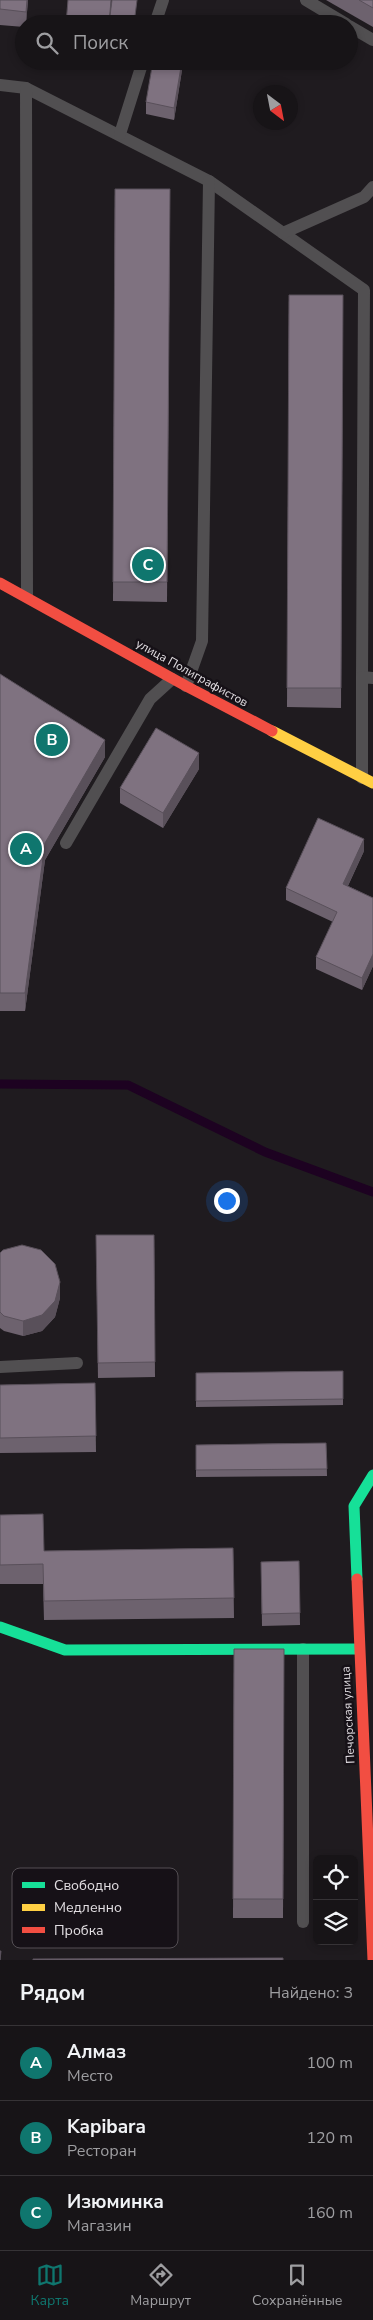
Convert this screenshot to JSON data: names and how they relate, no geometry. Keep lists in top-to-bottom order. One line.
{"streets":{"street":["улица Полиграфистов","Печорская улица"]},"legend":["Свободно","Медленно","Пробка"],"north":"bottom right","page":{"search":"Поиск","pins":["C","B","A"],"heading":["Рядом","Найдено: 3"],"list":[{"mark":"A","name":"Алмаз","note":"Место","value":"100 m"},{"mark":"B","name":"Kapibara","note":"Ресторан","value":"120 m"},{"mark":"C","name":"Изюминка","note":"Магазин","value":"160 m"}],"nav":["Карта","Маршрут","Сохранённые"]}}
